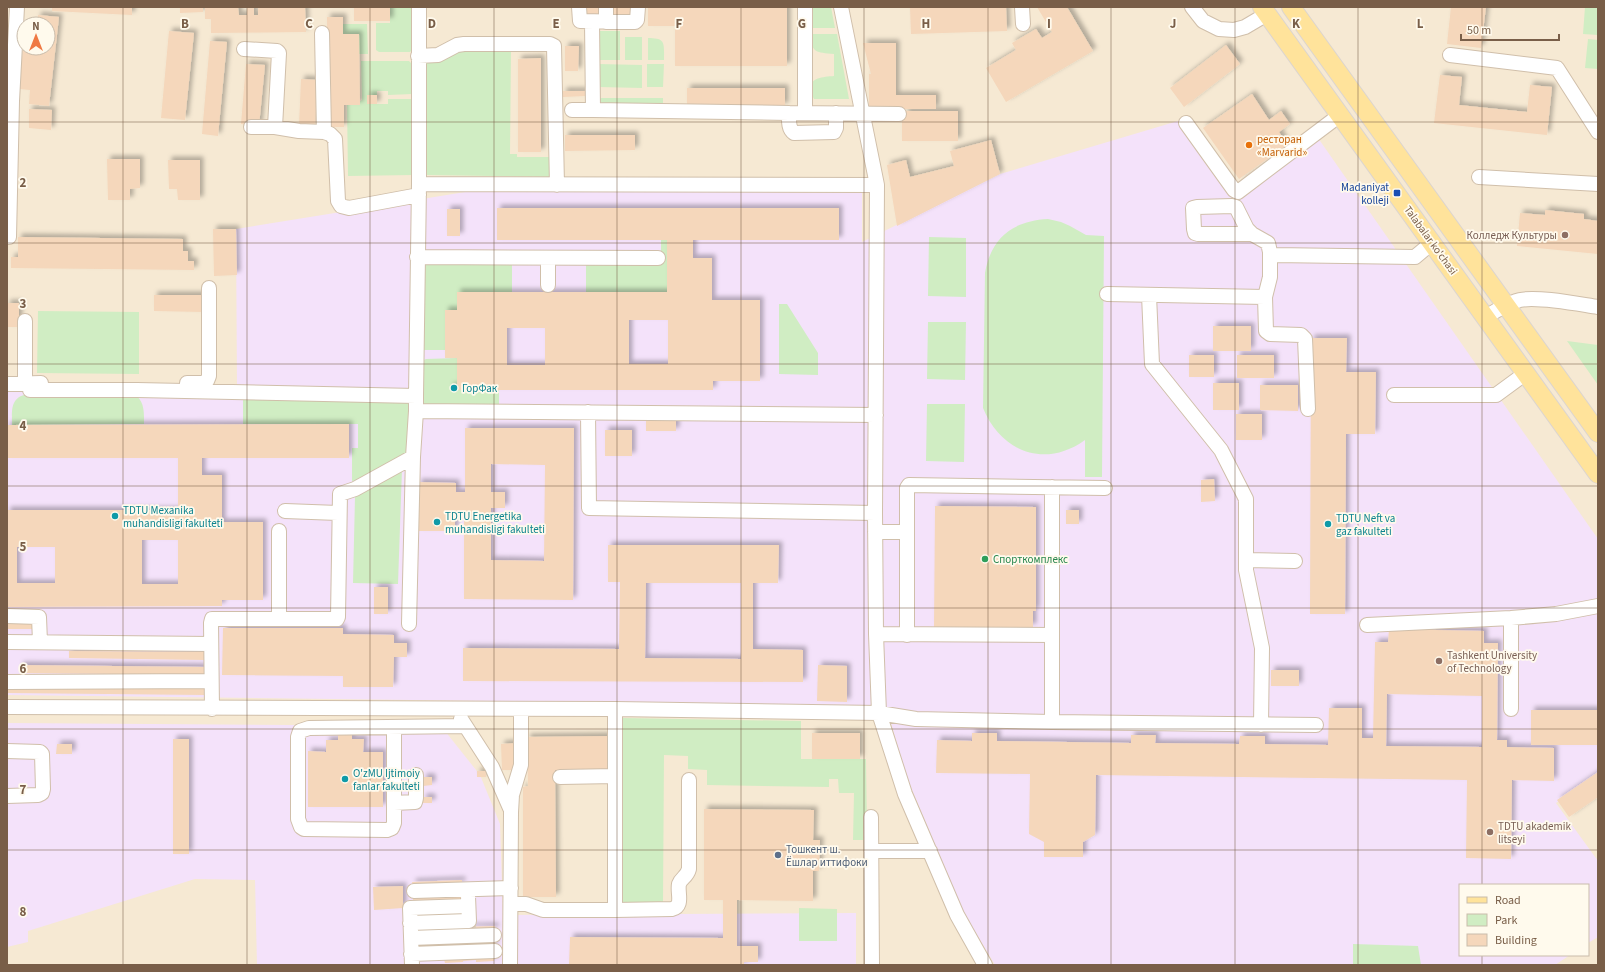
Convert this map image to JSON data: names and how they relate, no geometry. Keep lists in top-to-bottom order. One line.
{"streets":{"main road":["Talabalar ko'chasi"]},"places":{"other":["ресторан «Marvarid»","Колледж Культуры","ГорФак","TDTU Mexanika muhandisligi fakulteti","TDTU Energetika muhandisligi fakulteti","TDTU Neft va gaz fakulteti","Спорткомплекс","Tashkent University of Technology","O'zMU Ijtimoiy fanlar fakulteti","TDTU akademik litseyi","Тошкент ш. Ёшлар иттифоки"],"transit":["Madaniyat kolleji"]},"legend":["Road","Park","Building"],"scale_bar":"50 m","north":"top","grid":{"columns":["B","C","D","E","F","G","H","I","J","K","L"],"rows":["2","3","4","5","6","7","8"]}}
